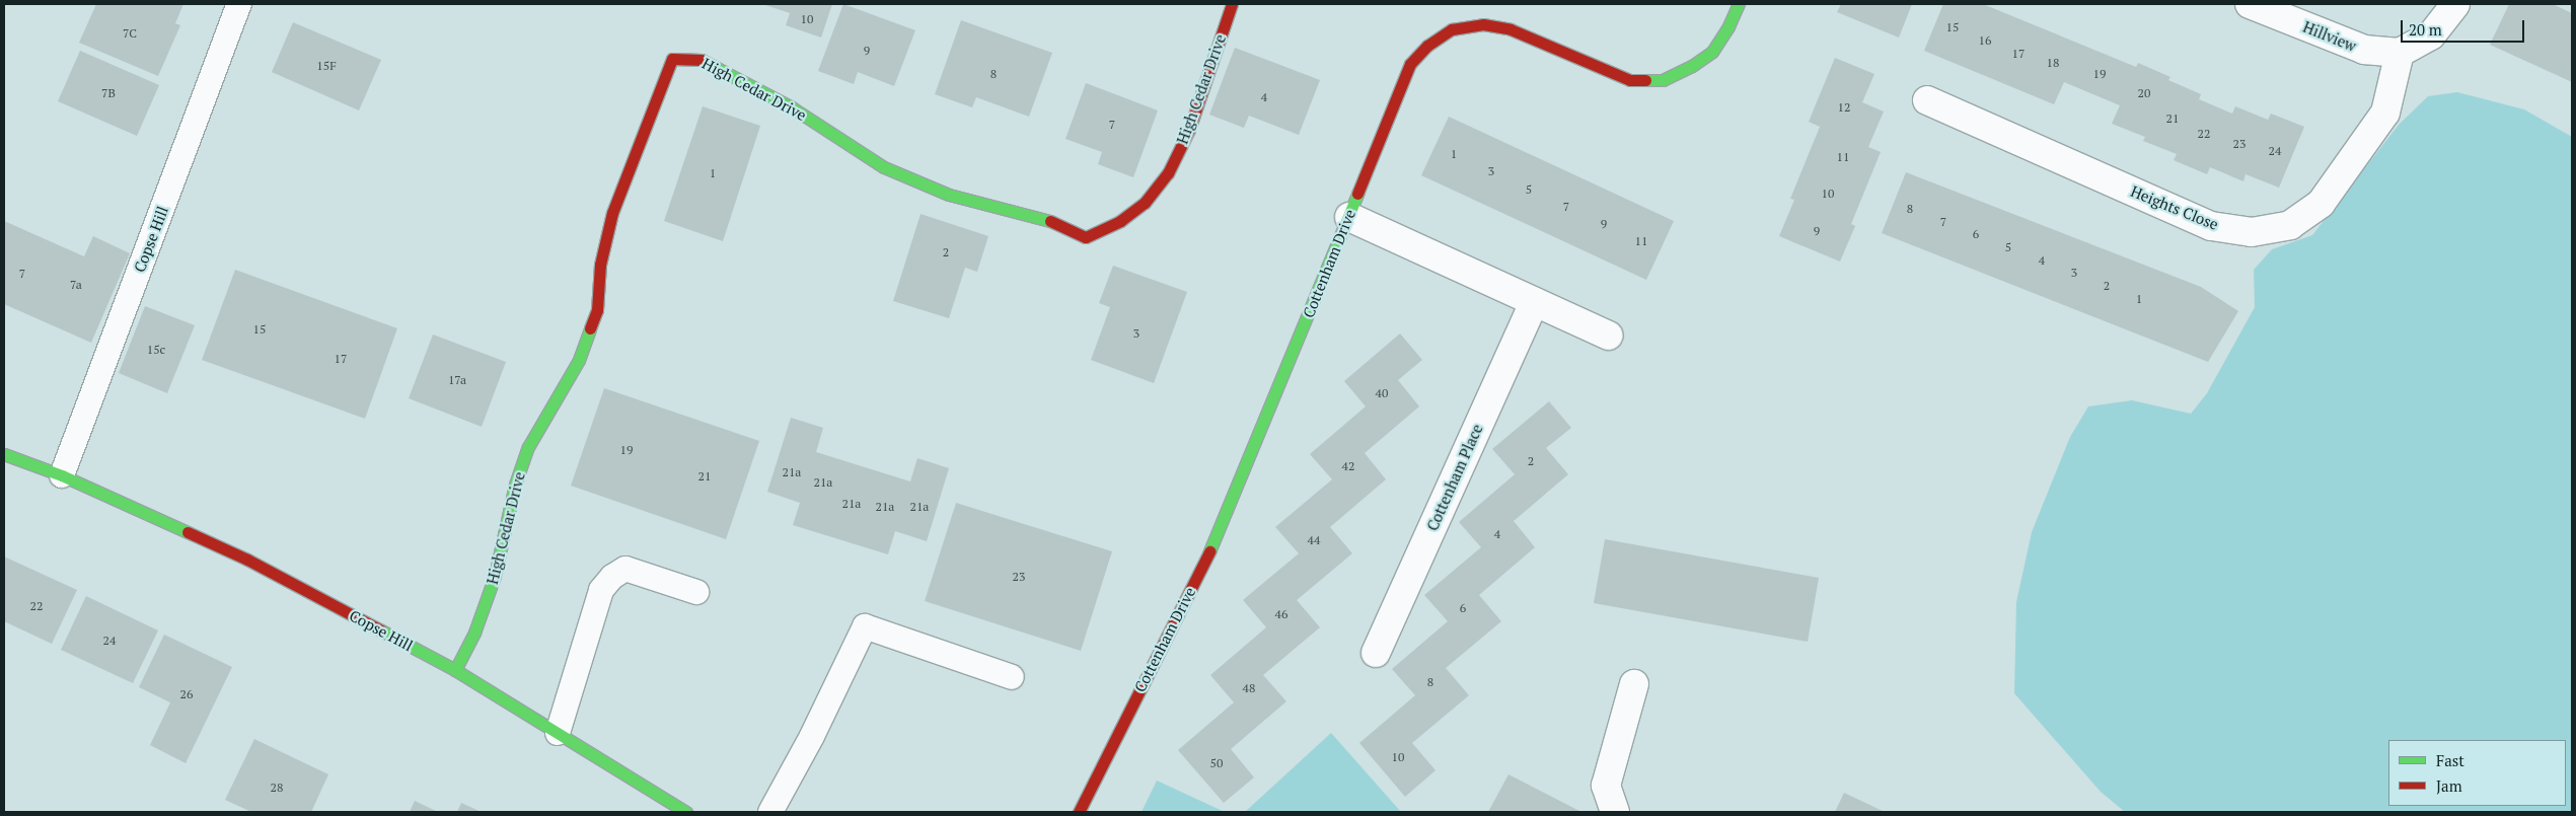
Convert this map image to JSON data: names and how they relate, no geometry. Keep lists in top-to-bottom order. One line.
{"streets":{"street":["Hillview","High Cedar Drive","Heights Close","Copse Hill","Cottenham Drive","Cottenham Place"]},"crossings":[["Hillview","Heights Close"],["High Cedar Drive","Copse Hill"]],"house_numbers":["10","15","7C","16","9","17","18","15F","8","19","7B","20","4","12","21","7","22","23","24","1","11","3","1","5","10","7","8","7","9","9","6","11","5","2","4","3","7","7a","2","1","15","3","15c","17","17a","40","19","2","42","21a","21","21a","21a","21a","21a","4","44","23","22","6","46","24","8","48","26","10","50","28"],"legend":["Fast","Jam"],"scale_bar":"20 m"}
